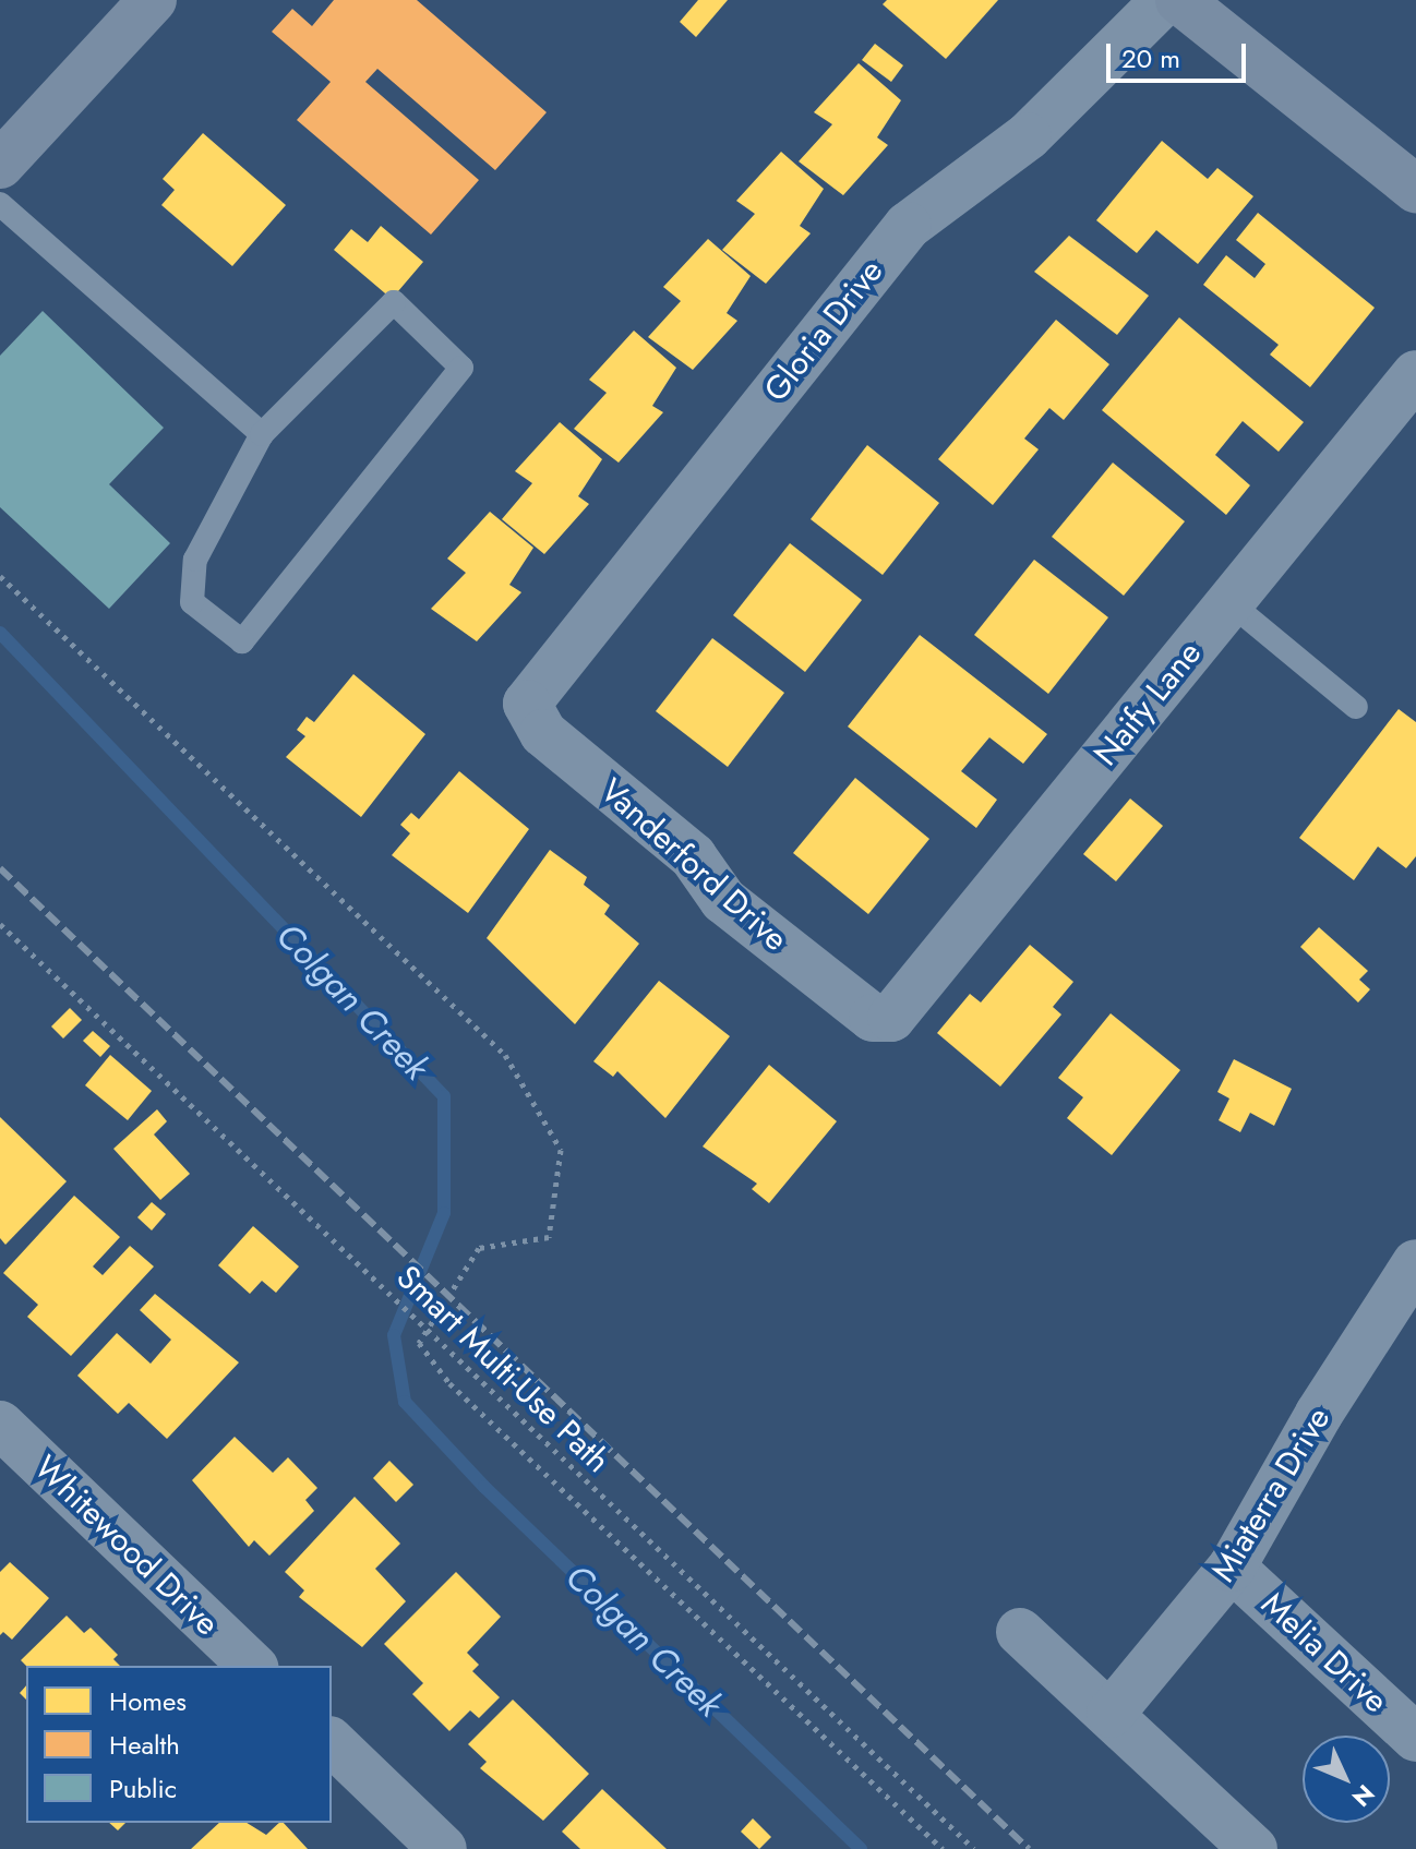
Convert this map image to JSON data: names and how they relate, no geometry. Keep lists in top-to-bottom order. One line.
{"streets":{"street":["Gloria Drive","Naify Lane","Vanderford Drive","Miaterra Drive","Whitewood Drive","Melia Drive"],"path":["Smart Multi-Use Path"]},"crossings":[["Gloria Drive","Vanderford Drive"],["Naify Lane","Vanderford Drive"],["Miaterra Drive","Melia Drive"]],"water":["Colgan Creek"],"legend":["Homes","Health","Public"],"scale_bar":"20 m","north":"bottom right"}
